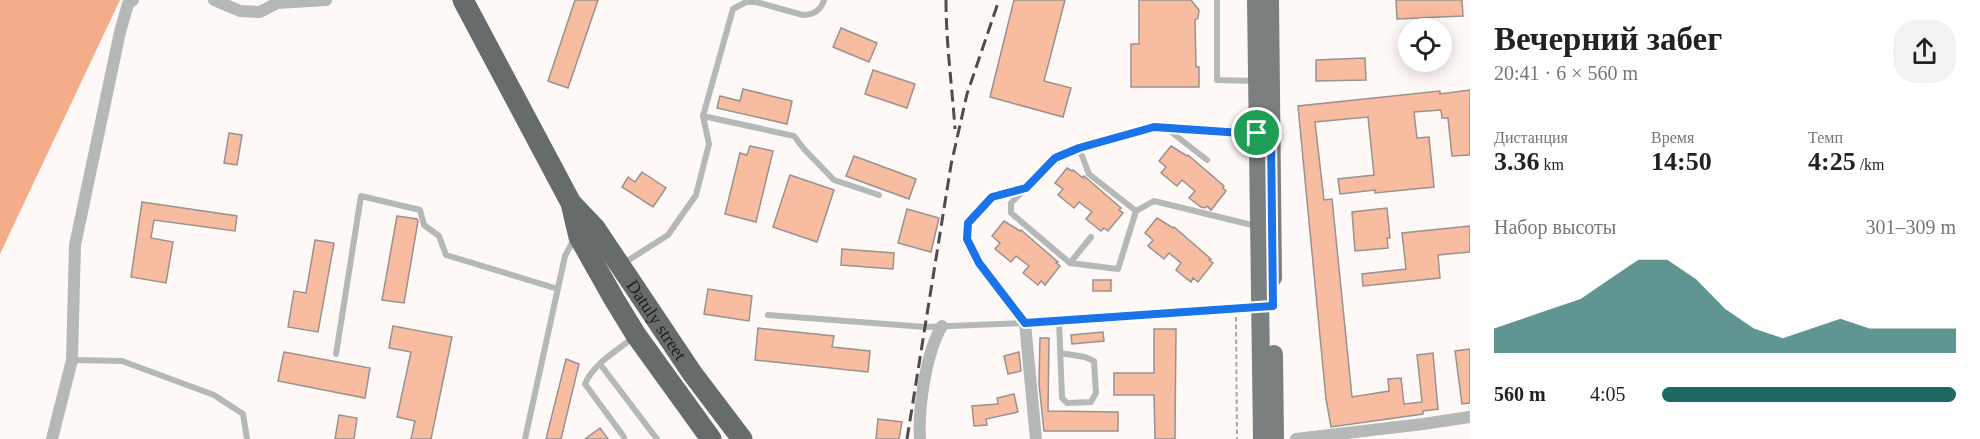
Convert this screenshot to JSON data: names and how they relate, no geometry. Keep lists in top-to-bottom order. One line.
{"streets":{"highway":["Datuly street"]},"page":{"heading":["Вечерний забег","20:41 · 6 × 560 m"],"stats":[["Дистанция","3.36 km"],["Время","14:50"],["Темп","4:25 /km"]],"chart":["Набор высоты","301–309 m"],"list":[{"name":"560 m","note":"4:05"}]}}
